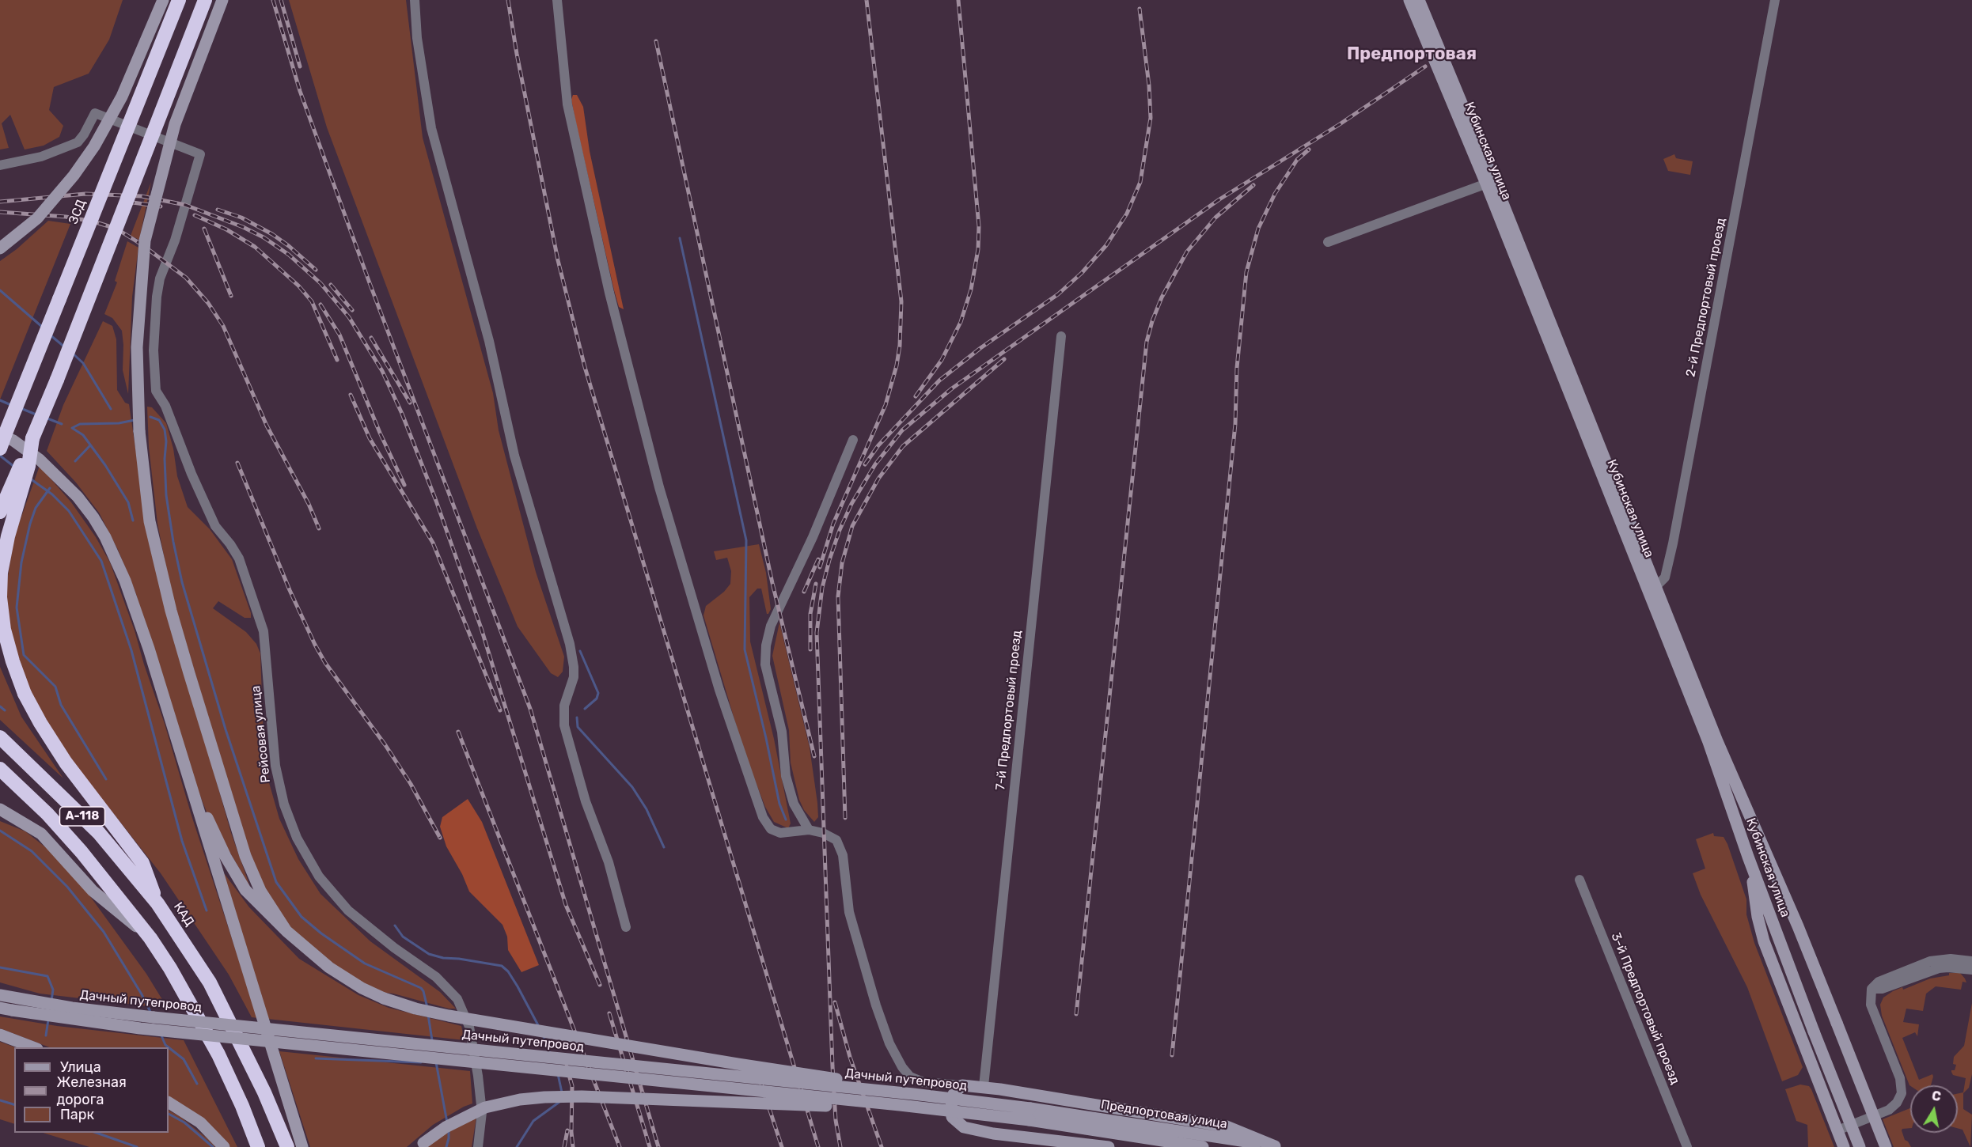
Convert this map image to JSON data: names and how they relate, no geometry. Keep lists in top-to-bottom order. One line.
{"streets":{"highway":["ЗСД","А-118","КАД"],"main road":["Кубинская улица","Дачный путепровод","Предпортовая улица"],"street":["2-й Предпортовый проезд","7-й Предпортовый проезд","Рейсовая улица","3-й Предпортовый проезд"]},"crossings":[["Кубинская улица","2-й Предпортовый проезд"],["Дачный путепровод","Предпортовая улица"]],"districts":["Предпортовая"],"legend":["Улица","Железная дорога","Парк"],"north":"top"}
